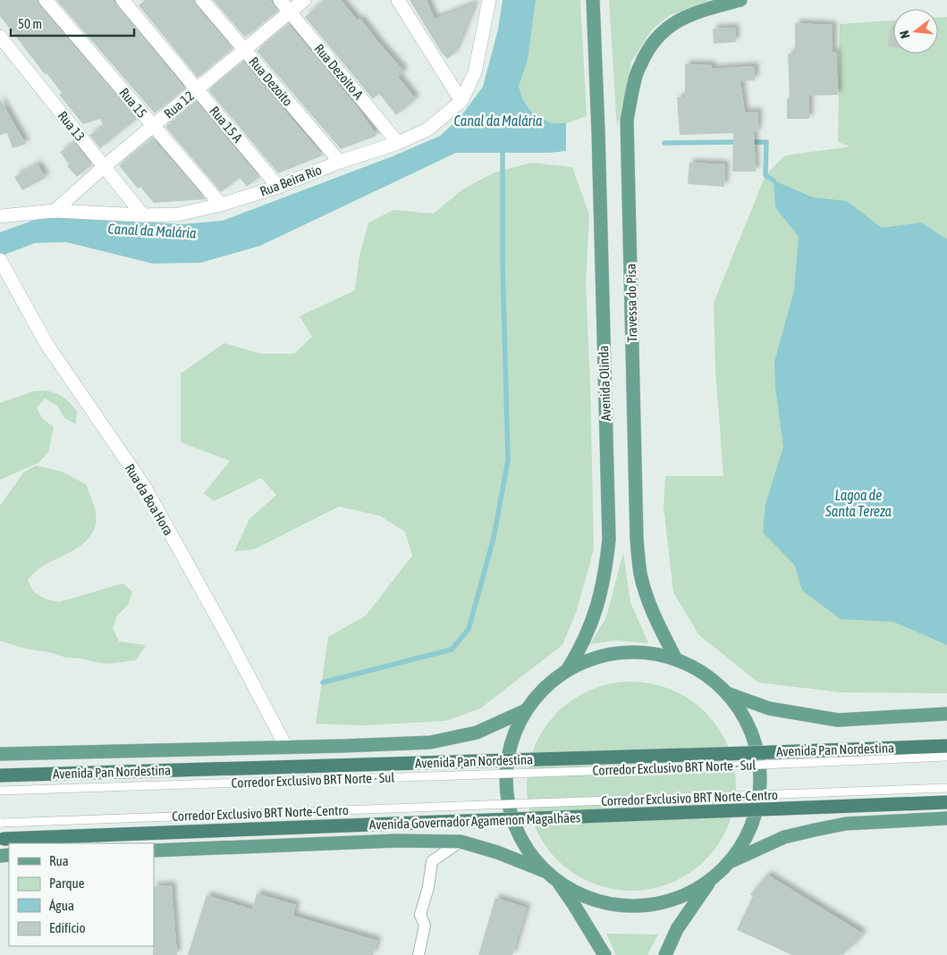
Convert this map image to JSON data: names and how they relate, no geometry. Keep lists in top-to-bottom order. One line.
{"streets":{"highway":["Avenida Pan Nordestina","Avenida Governador Agamenon Magalhães"],"main road":["Travessa do Pisa","Avenida Olinda"],"street":["Rua Dezoito A","Rua Dezoito","Rua 15","Rua 12","Rua 15 A","Rua 13","Rua Beira Rio","Rua da Boa Hora"],"lane":["Corredor Exclusivo BRT Norte - Sul","Corredor Exclusivo BRT Norte-Centro"]},"crossings":[["Rua Dezoito A","Rua 12"],["Rua Dezoito A","Rua Beira Rio"],["Rua Dezoito","Rua 12"],["Rua Dezoito","Rua Beira Rio"],["Rua 15","Rua 12"],["Rua 15","Rua Beira Rio"],["Rua 12","Rua 15 A"],["Rua 12","Rua 13"],["Rua 12","Rua Beira Rio"],["Rua 15 A","Rua Beira Rio"],["Rua 13","Rua Beira Rio"],["Rua da Boa Hora","Avenida Pan Nordestina"]],"water":["Canal da Malária","Lagoa de Santa Tereza"],"legend":["Rua","Parque","Água","Edifício"],"scale_bar":"50 m","north":"left"}
